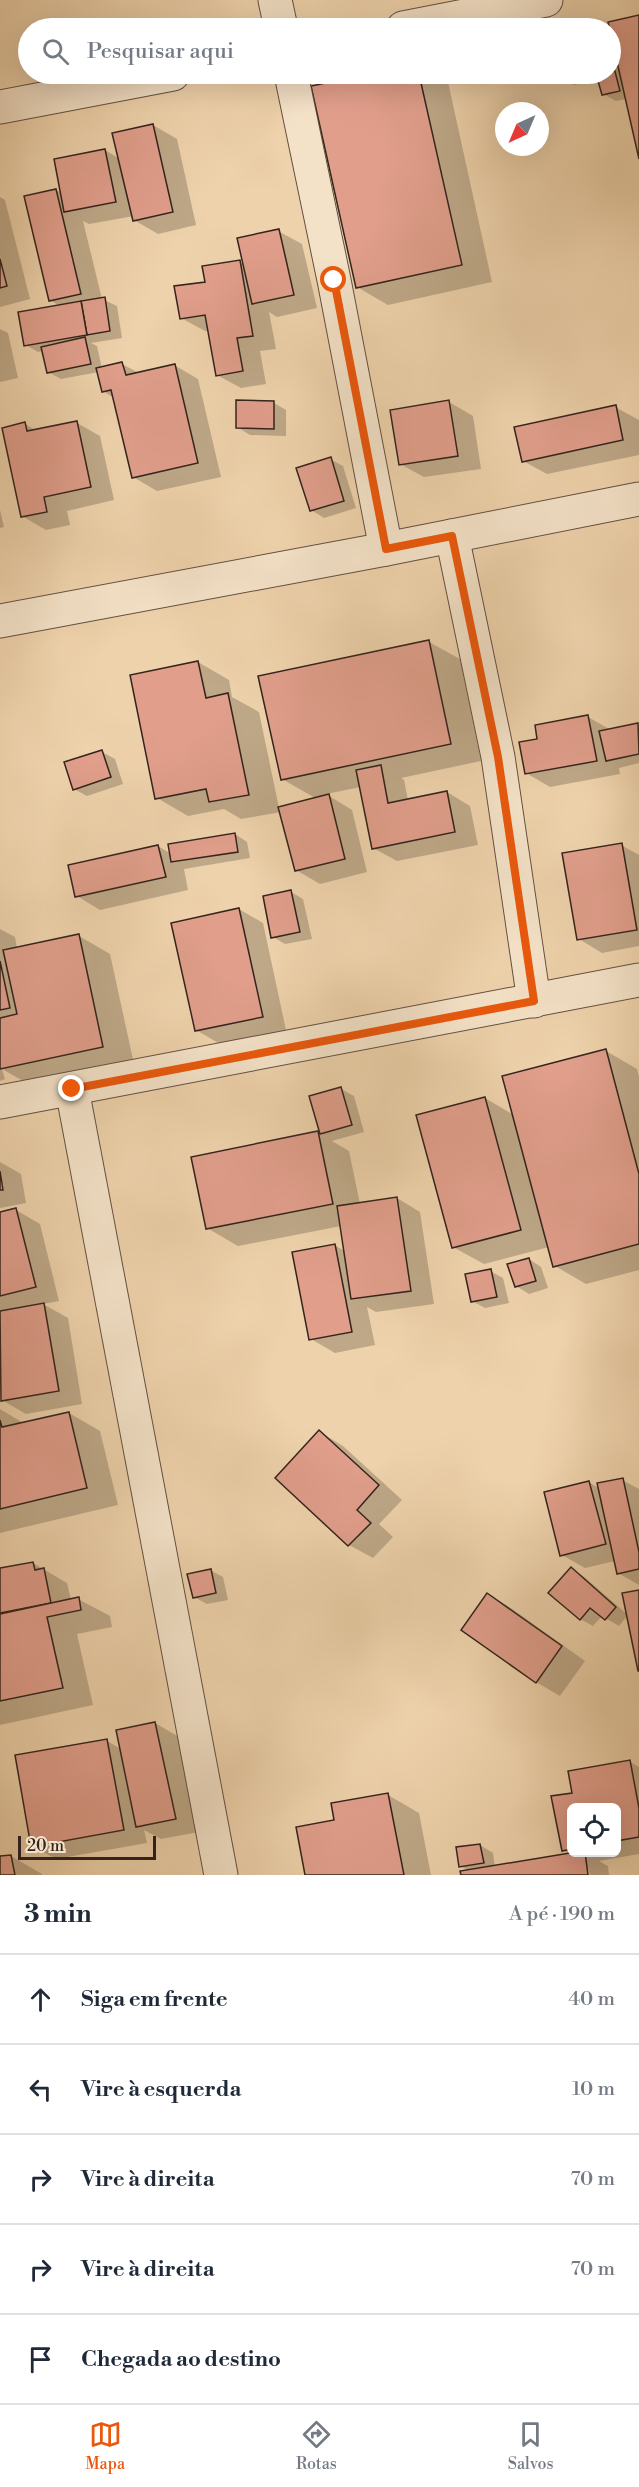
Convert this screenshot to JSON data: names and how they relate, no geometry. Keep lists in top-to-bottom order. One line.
{"scale_bar":"20 m","north":"bottom left","page":{"search":"Pesquisar aqui","scale":"20 m","heading":["3 min","A pé · 190 m"],"list":[["Siga em frente","40 m"],["Vire à esquerda","10 m"],["Vire à direita","70 m"],["Vire à direita","70 m"],"Chegada ao destino"],"nav":["Mapa","Rotas","Salvos"]}}
